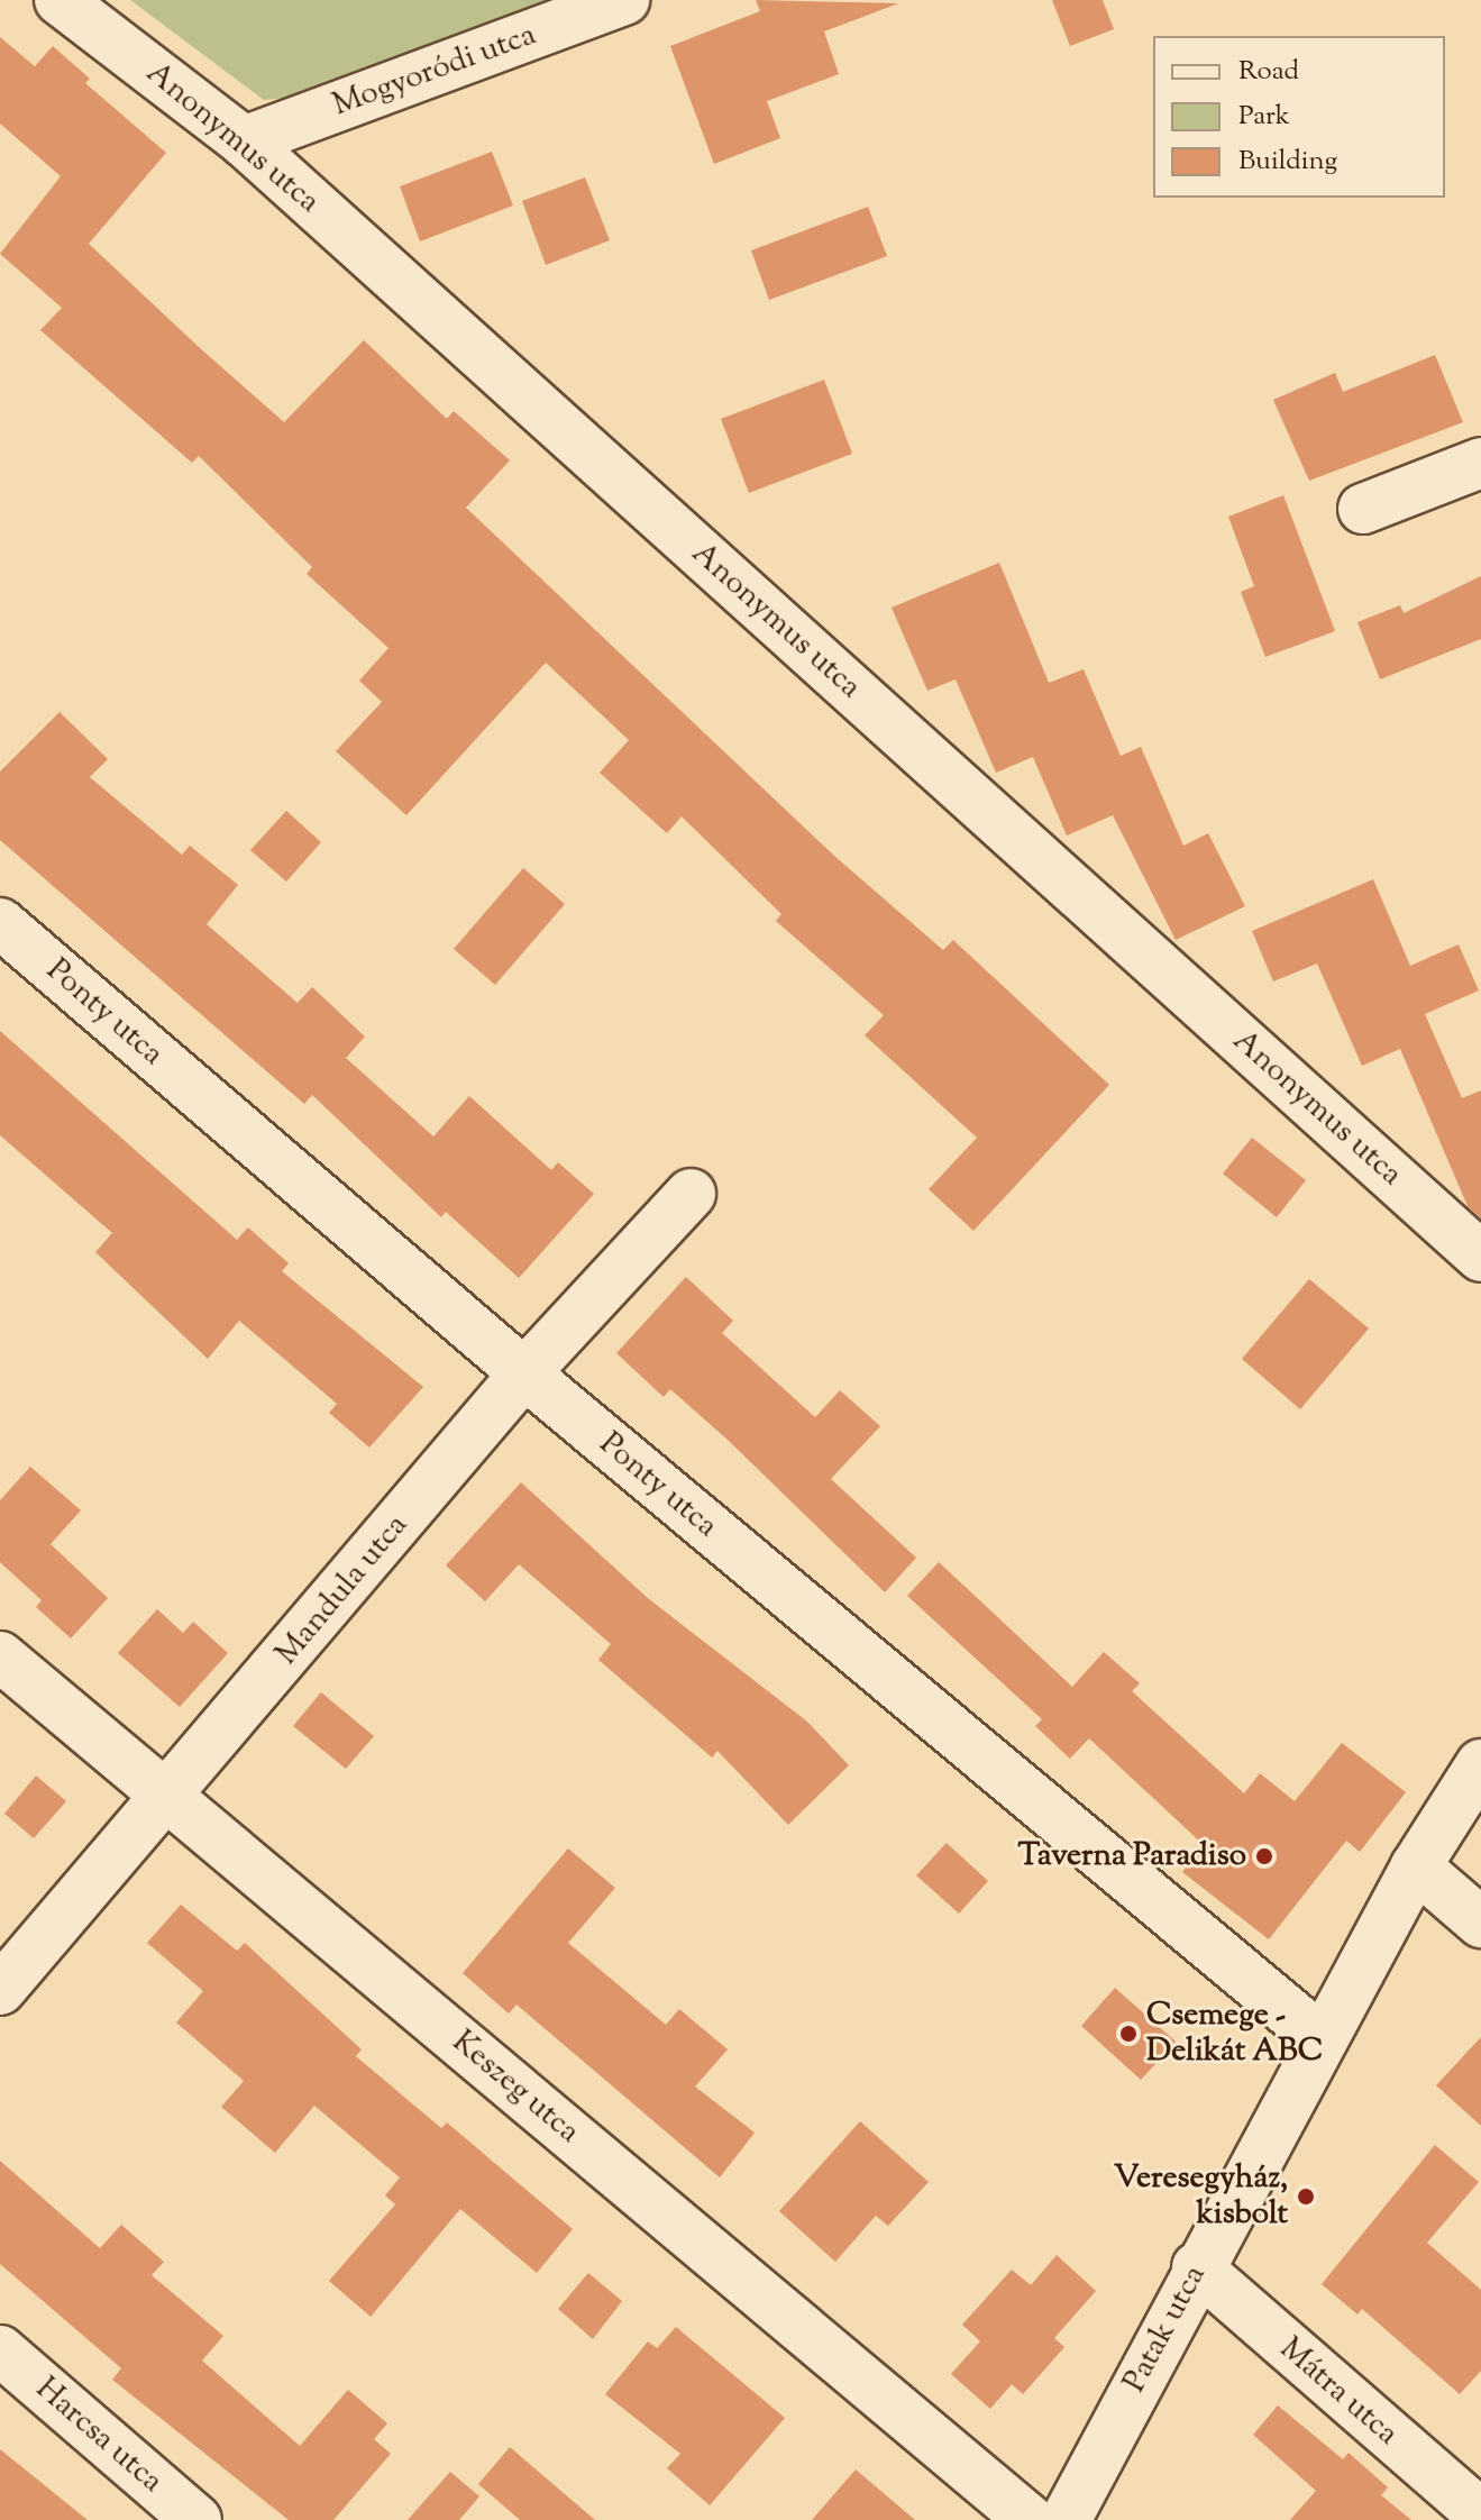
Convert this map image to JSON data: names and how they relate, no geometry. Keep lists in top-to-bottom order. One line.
{"streets":{"street":["Mogyoródi utca","Anonymus utca","Ponty utca","Mandula utca","Keszeg utca","Patak utca","Mátra utca","Harcsa utca"]},"crossings":[["Mogyoródi utca","Anonymus utca"],["Ponty utca","Mandula utca"],["Ponty utca","Patak utca"],["Mandula utca","Keszeg utca"],["Patak utca","Mátra utca"]],"places":["Taverna Paradiso","Csemege - Delikát ABC","Veresegyház, kisbolt"],"legend":["Road","Park","Building"]}
